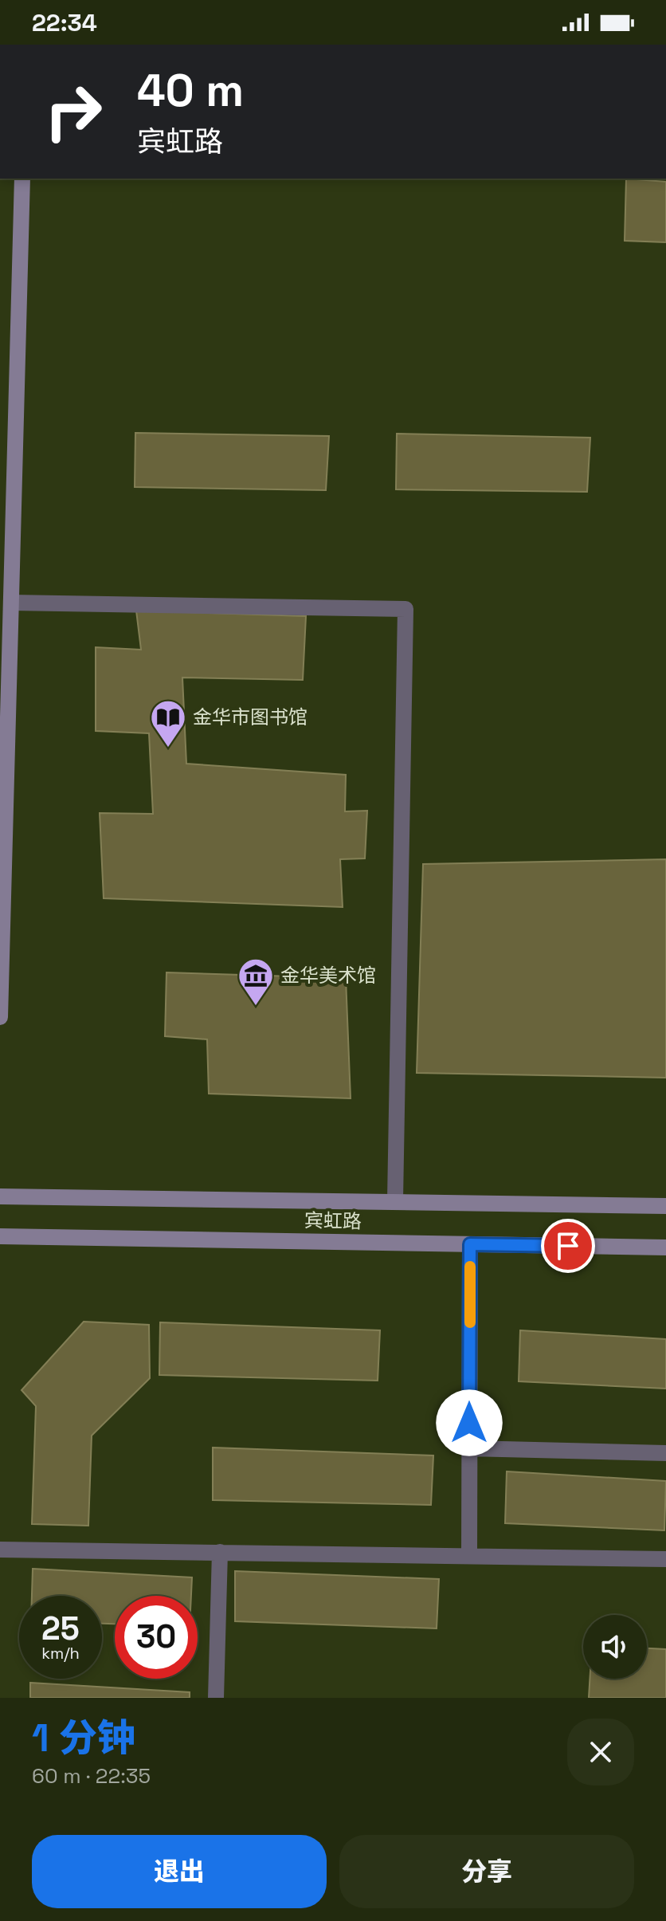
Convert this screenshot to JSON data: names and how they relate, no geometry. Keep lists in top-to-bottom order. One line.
{"streets":{"main road":["宾虹路"]},"places":{"library":["金华市图书馆"],"museum":["金华美术馆"]},"page":{"status":"22:34","turn":["40 m","宾虹路"],"speed":"25 km/h","limit":"30","heading":["1 分钟","60 m · 22:35"],"buttons":["退出","分享"]}}
